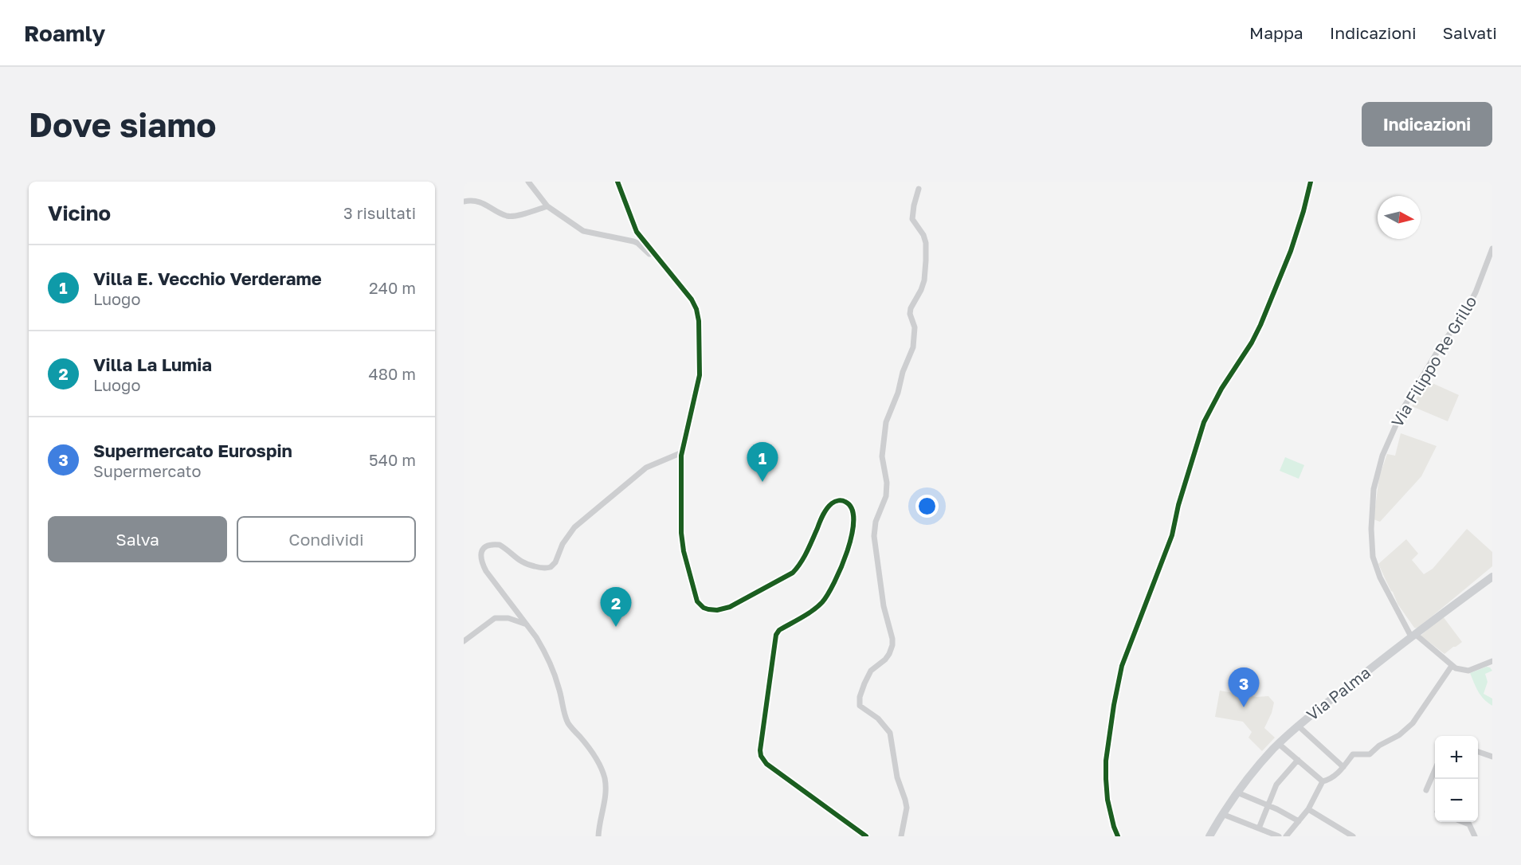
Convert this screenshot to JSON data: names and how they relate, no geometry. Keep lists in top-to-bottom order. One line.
{"streets":{"main road":["Via Palma"],"street":["Via Filippo Re Grillo"]},"crossings":[["Via Filippo Re Grillo","Via Palma"]],"north":"right","page":{"header":"Roamly","nav":["Mappa","Indicazioni","Salvati"],"buttons":["Indicazioni",["Salva","Condividi"]],"title":"Dove siamo","heading":["Vicino","3 risultati"],"list":[{"mark":"1","name":"Villa E. Vecchio Verderame","note":"Luogo","value":"240 m"},{"mark":"2","name":"Villa La Lumia","note":"Luogo","value":"480 m"},{"mark":"3","name":"Supermercato Eurospin","note":"Supermercato","value":"540 m"}],"pins":["1","2","3"],"map_buttons":["+","−"]}}
